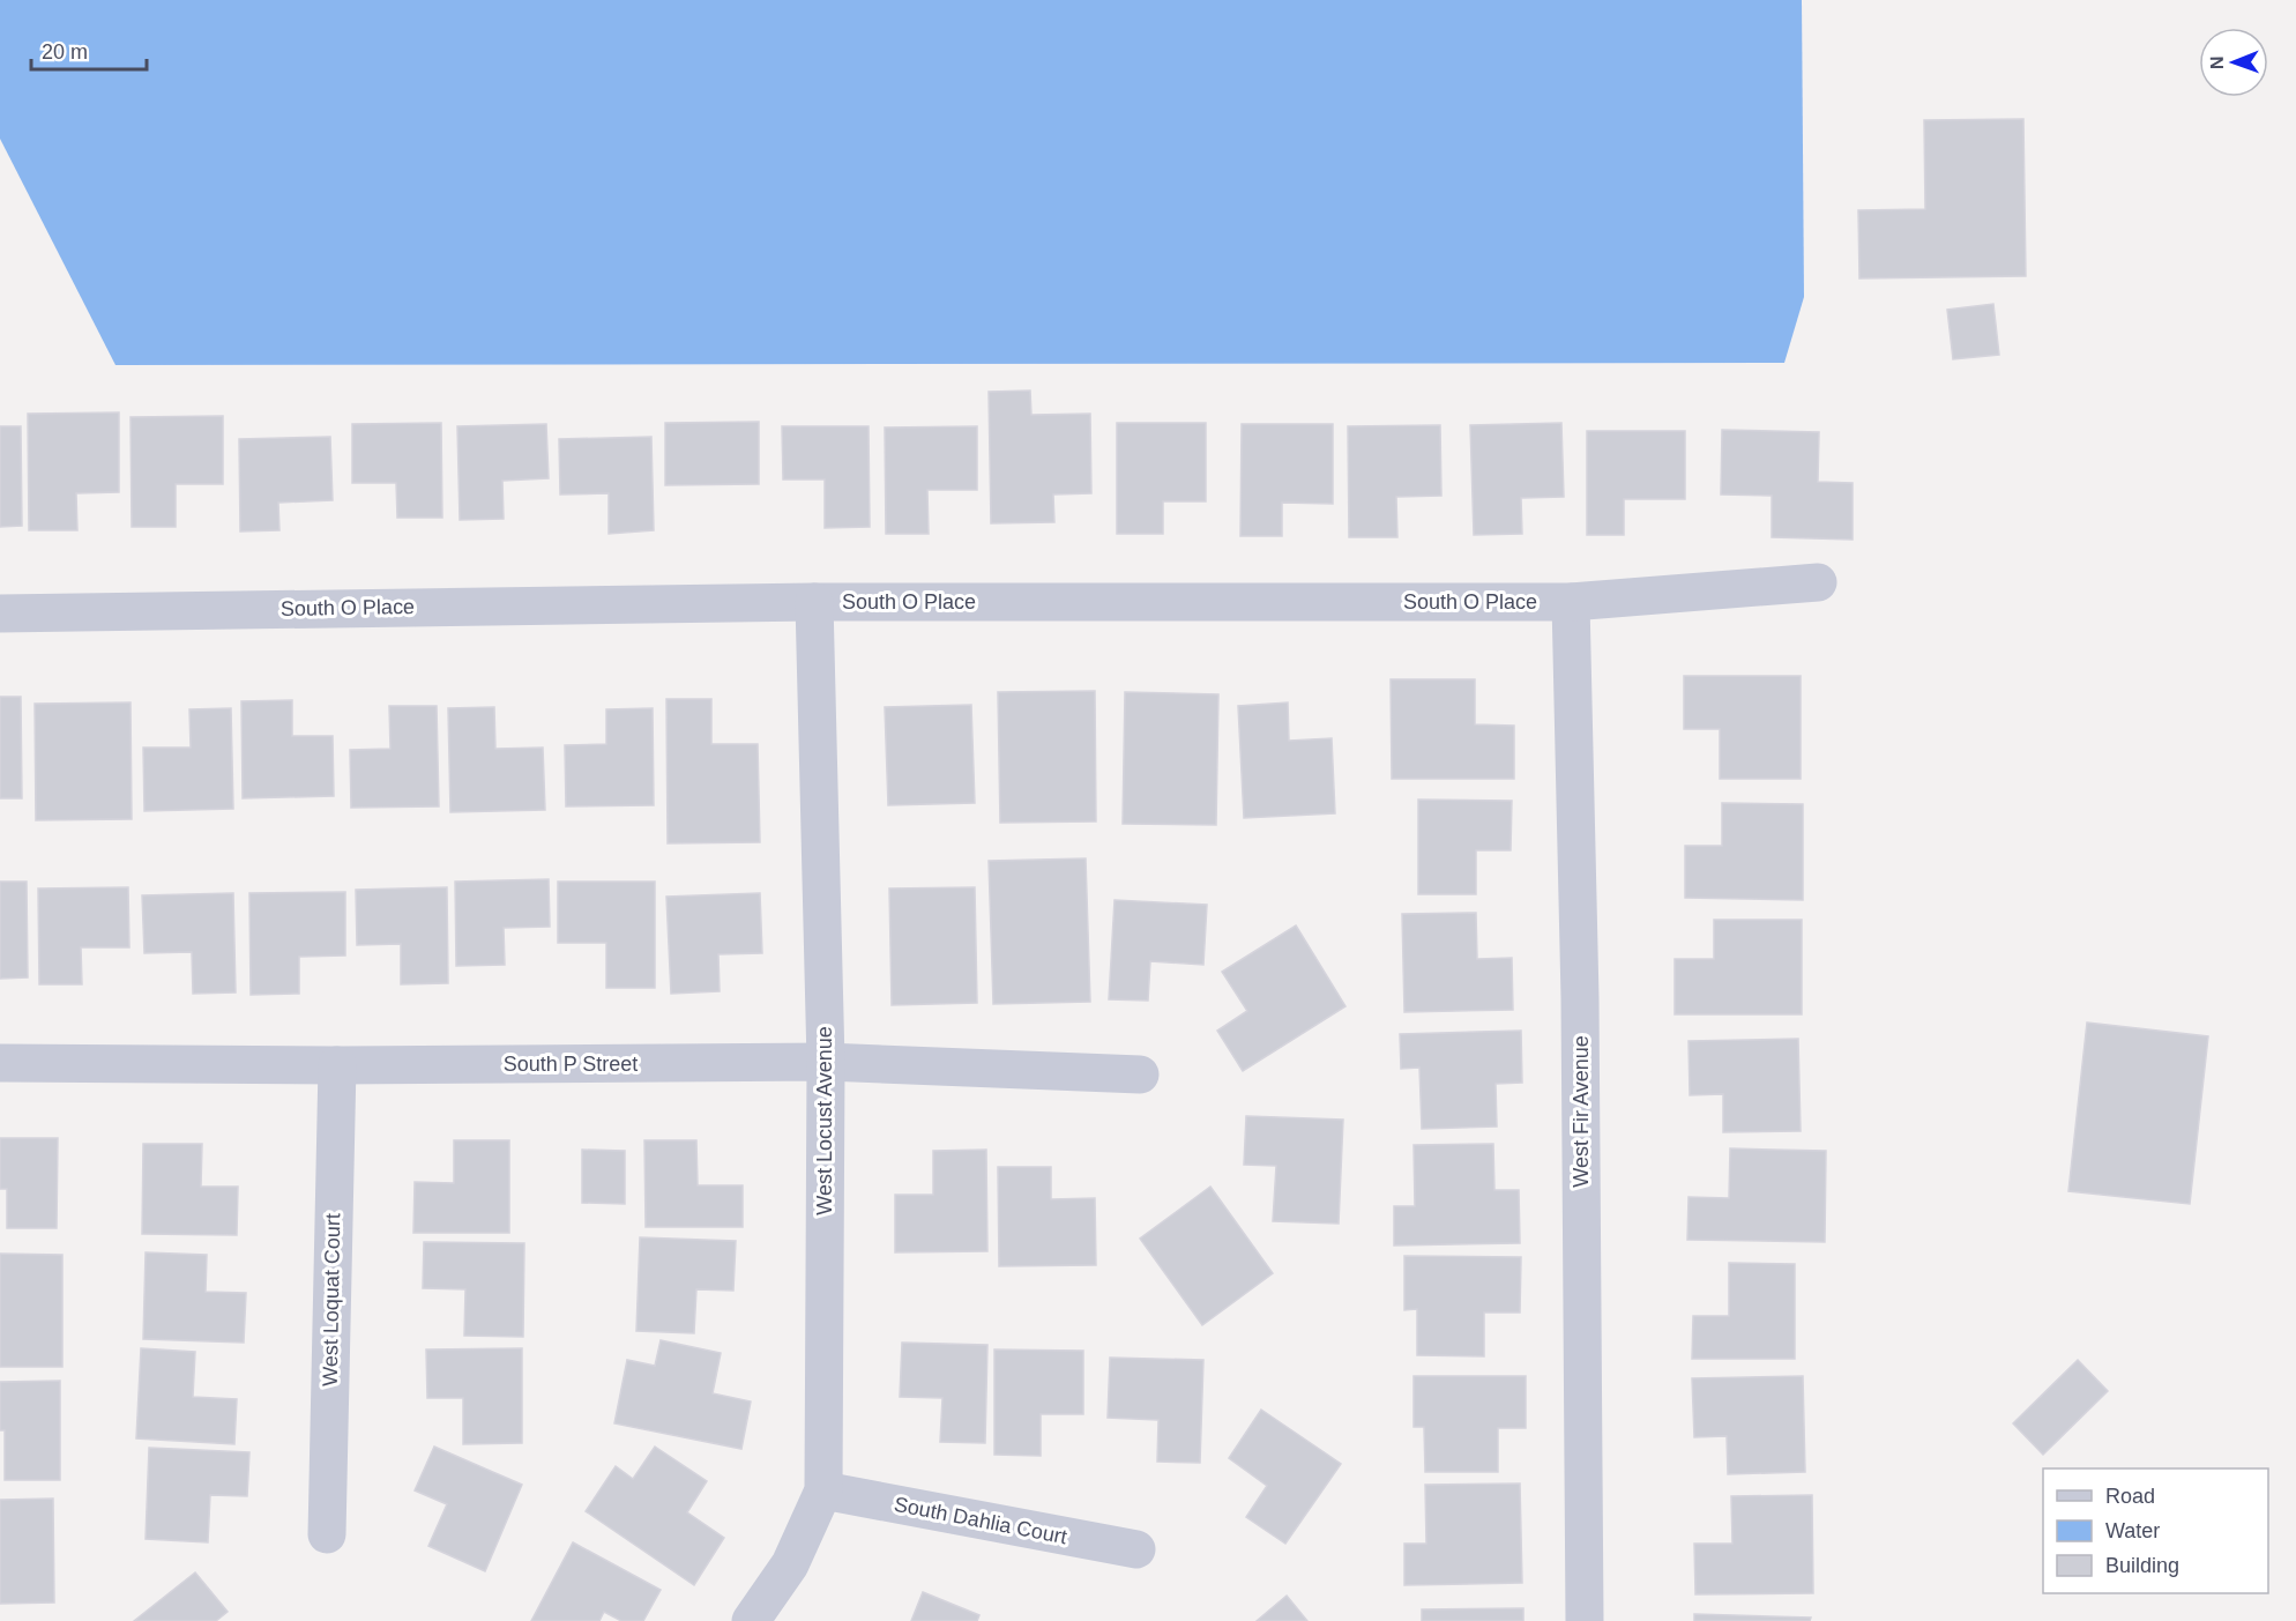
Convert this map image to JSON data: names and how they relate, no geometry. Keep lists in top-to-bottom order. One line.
{"streets":{"street":["South O Place","South P Street","West Fir Avenue","West Locust Avenue","West Loquat Court","South Dahlia Court"]},"crossings":[["South O Place","West Fir Avenue"],["South O Place","West Locust Avenue"],["South P Street","West Locust Avenue"],["South P Street","West Loquat Court"],["West Locust Avenue","South Dahlia Court"]],"legend":["Road","Water","Building"],"scale_bar":"20 m","north":"left"}
